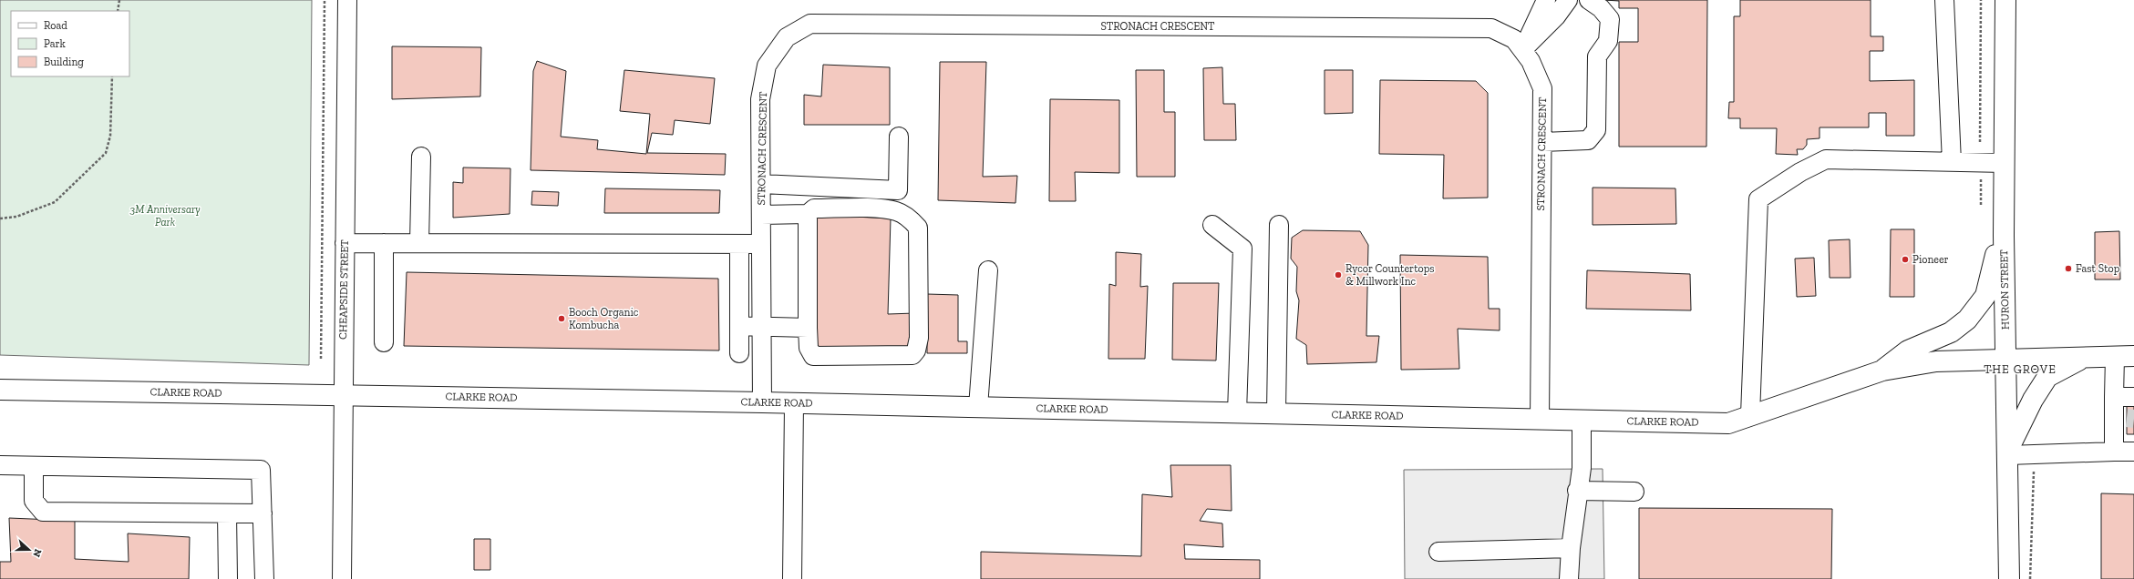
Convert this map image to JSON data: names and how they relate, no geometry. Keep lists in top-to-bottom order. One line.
{"streets":{"main road":["HURON STREET","CLARKE ROAD"],"street":["STRONACH CRESCENT","CHEAPSIDE STREET"]},"crossings":[["STRONACH CRESCENT","CLARKE ROAD"],["CHEAPSIDE STREET","CLARKE ROAD"],["HURON STREET","CLARKE ROAD"]],"districts":["THE GROVE"],"parks":["3M Anniversary Park"],"places":["Pioneer","Fast Stop","Rycor Countertops & Millwork Inc","Booch Organic Kombucha"],"legend":["Road","Park","Building"],"north":"right"}
